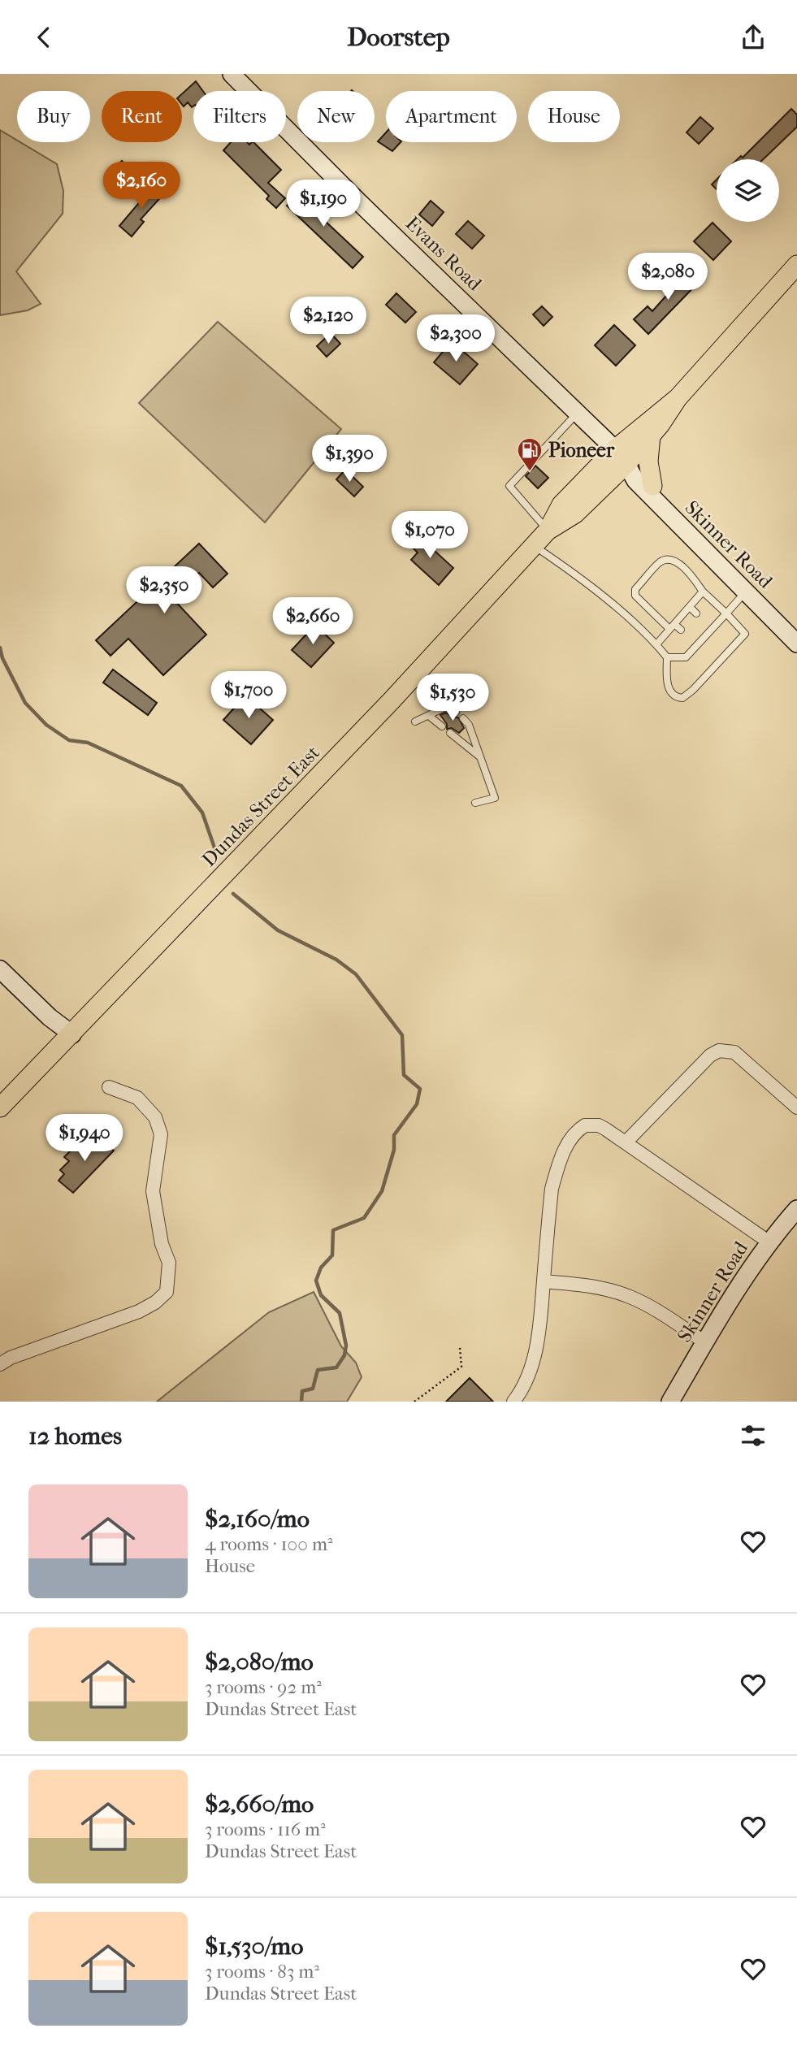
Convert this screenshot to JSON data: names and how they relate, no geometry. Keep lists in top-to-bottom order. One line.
{"streets":{"main road":["Dundas Street East"],"street":["Evans Road","Skinner Road"]},"crossings":[["Evans Road","Skinner Road"],["Evans Road","Dundas Street East"],["Skinner Road","Dundas Street East"]],"places":{"fuel station":["Pioneer"]},"page":{"header":"Doorstep","chip":["Buy","Rent","Filters","New","Apartment","House"],"price":["$2,160","$1,190","$2,080","$2,120","$2,300","$1,390","$1,070","$2,350","$2,660","$1,700","$1,530","$1,940"],"heading":"12 homes","list":[{"name":"$2,160/mo","note":"4 rooms · 100 m² · House"},{"name":"$2,080/mo","note":"3 rooms · 92 m² · Dundas Street East"},{"name":"$2,660/mo","note":"3 rooms · 116 m² · Dundas Street East"},{"name":"$1,530/mo","note":"3 rooms · 83 m² · Dundas Street East"}]}}
